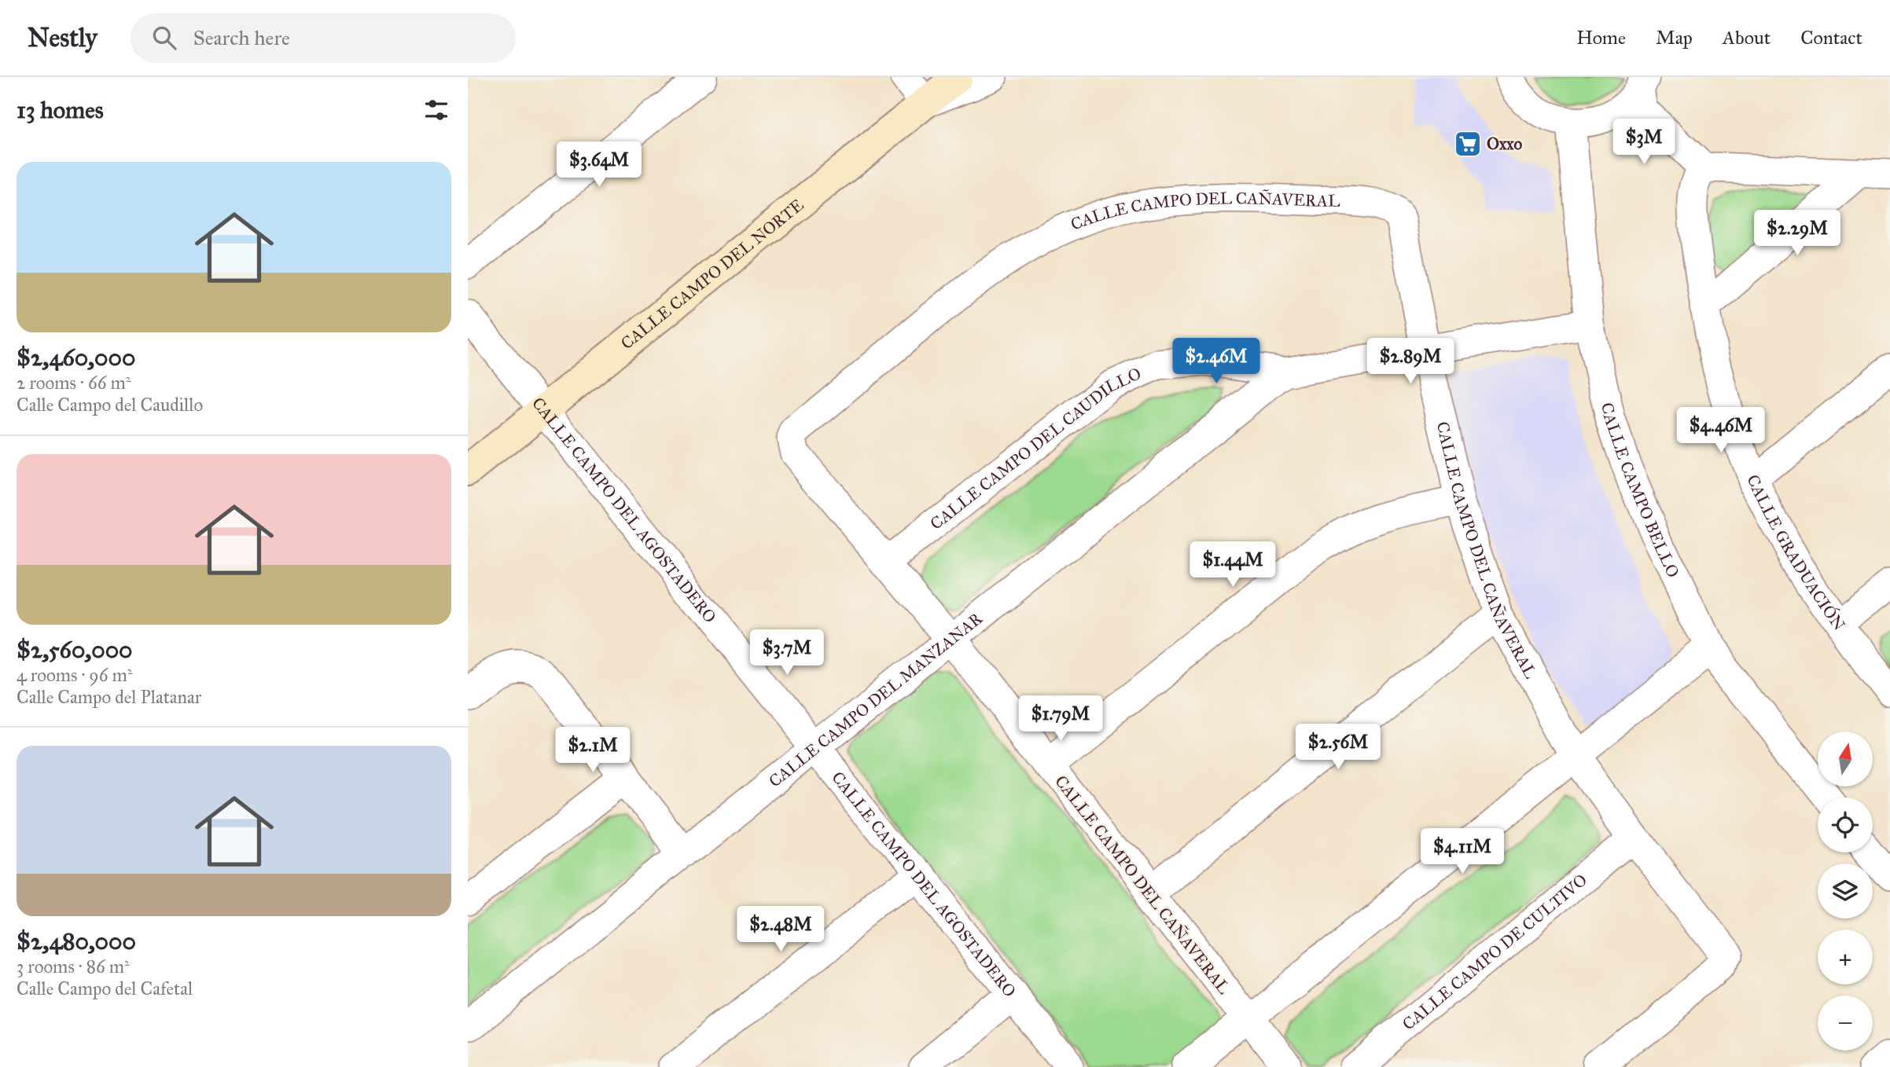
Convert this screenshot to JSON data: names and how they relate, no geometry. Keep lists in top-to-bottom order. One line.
{"streets":{"street":["CALLE CAMPO DEL CAÑAVERAL","CALLE CAMPO DEL NORTE","CALLE CAMPO DEL CAUDILLO","CALLE CAMPO BELLO","CALLE CAMPO DEL AGOSTADERO","CALLE GRADUACIÓN","CALLE CAMPO DEL MANZANAR","CALLE CAMPO DE CULTIVO"]},"crossings":[["CALLE CAMPO DEL CAÑAVERAL","CALLE CAMPO DEL CAUDILLO"],["CALLE CAMPO DEL CAÑAVERAL","CALLE CAMPO DEL MANZANAR"],["CALLE CAMPO DEL CAÑAVERAL","CALLE CAMPO DE CULTIVO"],["CALLE CAMPO DEL NORTE","CALLE CAMPO DEL AGOSTADERO"],["CALLE CAMPO DEL CAUDILLO","CALLE CAMPO BELLO"],["CALLE CAMPO DEL CAUDILLO","CALLE CAMPO DEL MANZANAR"],["CALLE CAMPO DEL AGOSTADERO","CALLE CAMPO DEL MANZANAR"]],"places":{"supermarket":["Oxxo"]},"north":"top","page":{"header":"Nestly","search":"Search here","nav":["Home","Map","About","Contact"],"heading":"13 homes","price":["$3M","$3.64M","$2.29M","$2.46M","$2.89M","$4.46M","$1.44M","$3.7M","$1.79M","$2.56M","$2.1M","$4.11M","$2.48M"],"list":[{"name":"$2,460,000","note":"2 rooms · 66 m² · Calle Campo del Caudillo"},{"name":"$2,560,000","note":"4 rooms · 96 m² · Calle Campo del Platanar"},{"name":"$2,480,000","note":"3 rooms · 86 m² · Calle Campo del Cafetal"}],"map_buttons":["+","−"]}}
